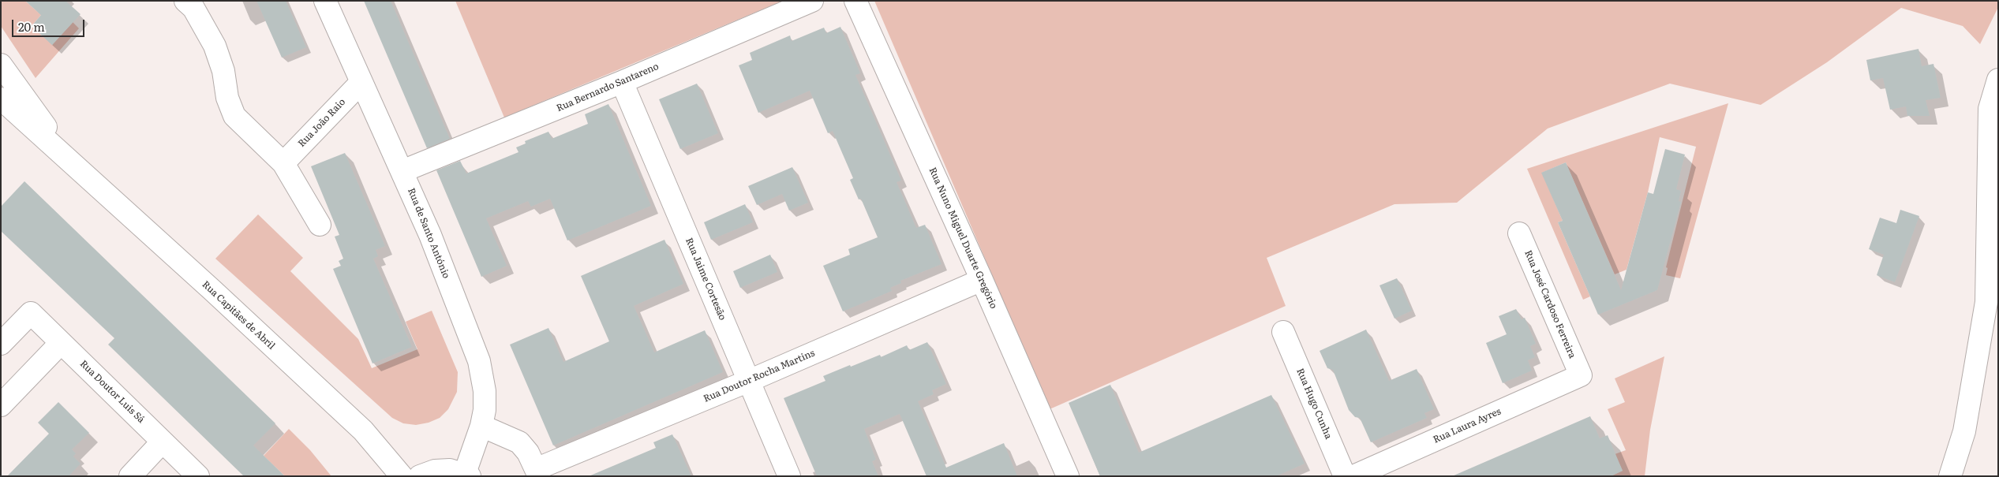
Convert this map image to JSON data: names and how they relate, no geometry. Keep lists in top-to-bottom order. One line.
{"streets":{"street":["Rua Bernardo Santareno","Rua João Raio","Rua de Santo António","Rua Nuno Miguel Duarte Gregório","Rua Jaime Cortesão","Rua José Cardoso Ferreira","Rua Capitães de Abril","Rua Doutor Rocha Martins","Rua Doutor Luis Sá","Rua Hugo Cunha","Rua Laura Ayres"]},"crossings":[["Rua Bernardo Santareno","Rua de Santo António"],["Rua Bernardo Santareno","Rua Jaime Cortesão"],["Rua João Raio","Rua de Santo António"],["Rua Nuno Miguel Duarte Gregório","Rua Doutor Rocha Martins"],["Rua Jaime Cortesão","Rua Doutor Rocha Martins"],["Rua José Cardoso Ferreira","Rua Laura Ayres"]],"scale_bar":"20 m"}
